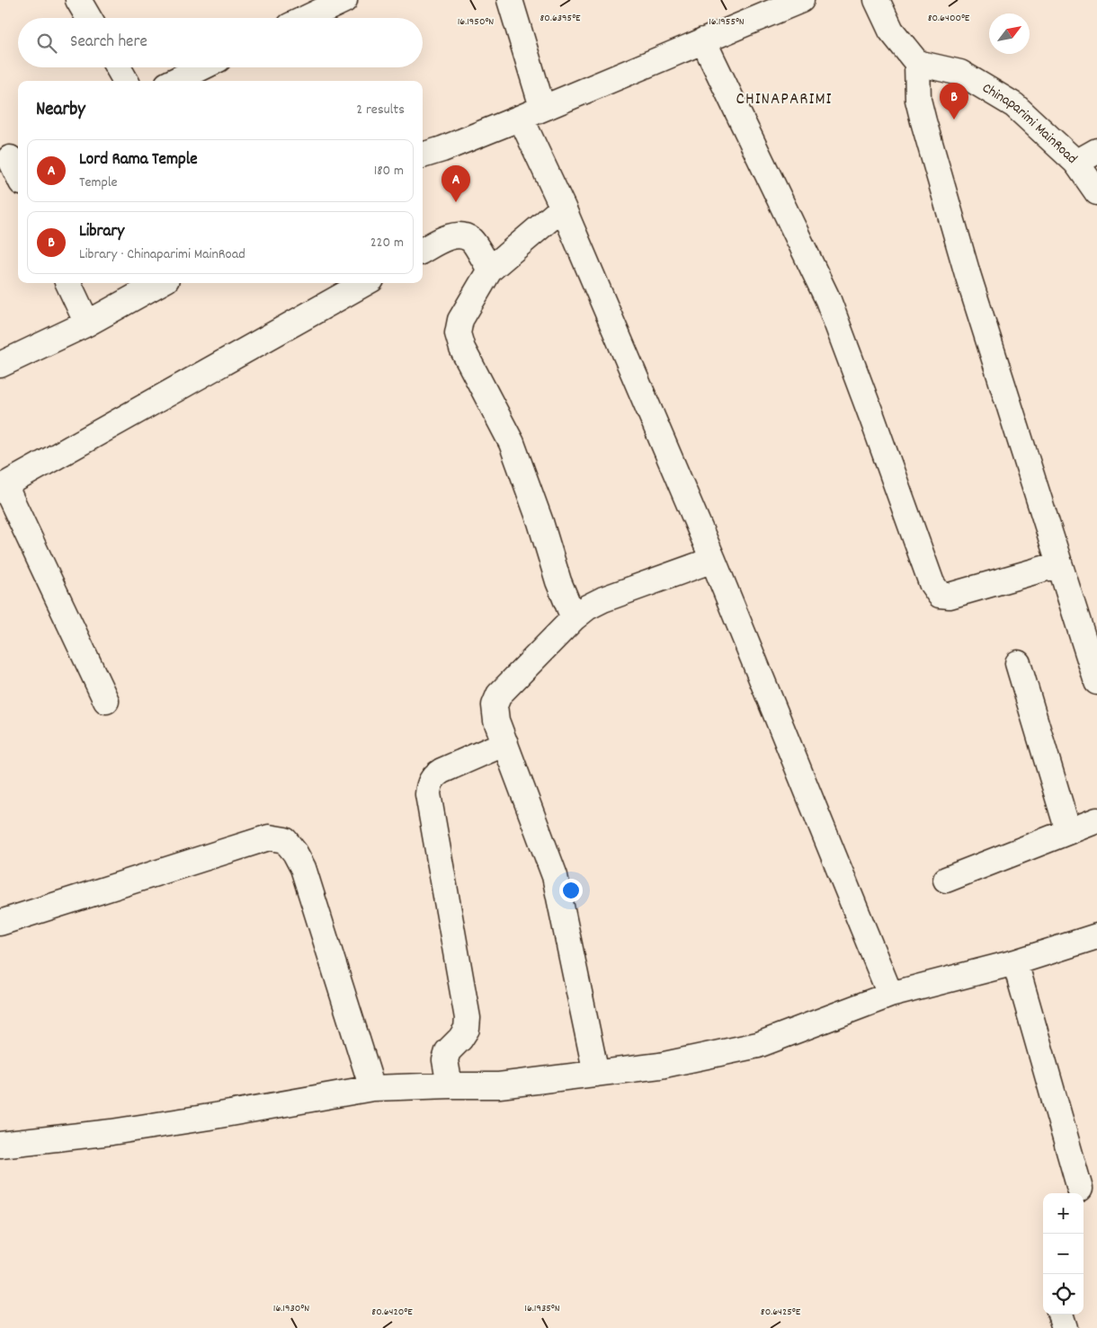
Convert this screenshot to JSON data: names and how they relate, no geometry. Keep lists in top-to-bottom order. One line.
{"streets":{"street":["Chinaparimi MainRoad"]},"districts":["CHINAPARIMI"],"north":"top right","page":{"search":"Search here","heading":["Nearby","2 results"],"pins":["B","A"],"list":[{"mark":"A","name":"Lord Rama Temple","note":"Temple","value":"180 m"},{"mark":"B","name":"Library","note":"Library · Chinaparimi MainRoad","value":"220 m"}],"map_buttons":["+","−"]},"coordinates":["80.6395°E","80.6400°E","16.1950°N","16.1955°N","16.1930°N","16.1935°N","80.6420°E","80.6425°E"]}
